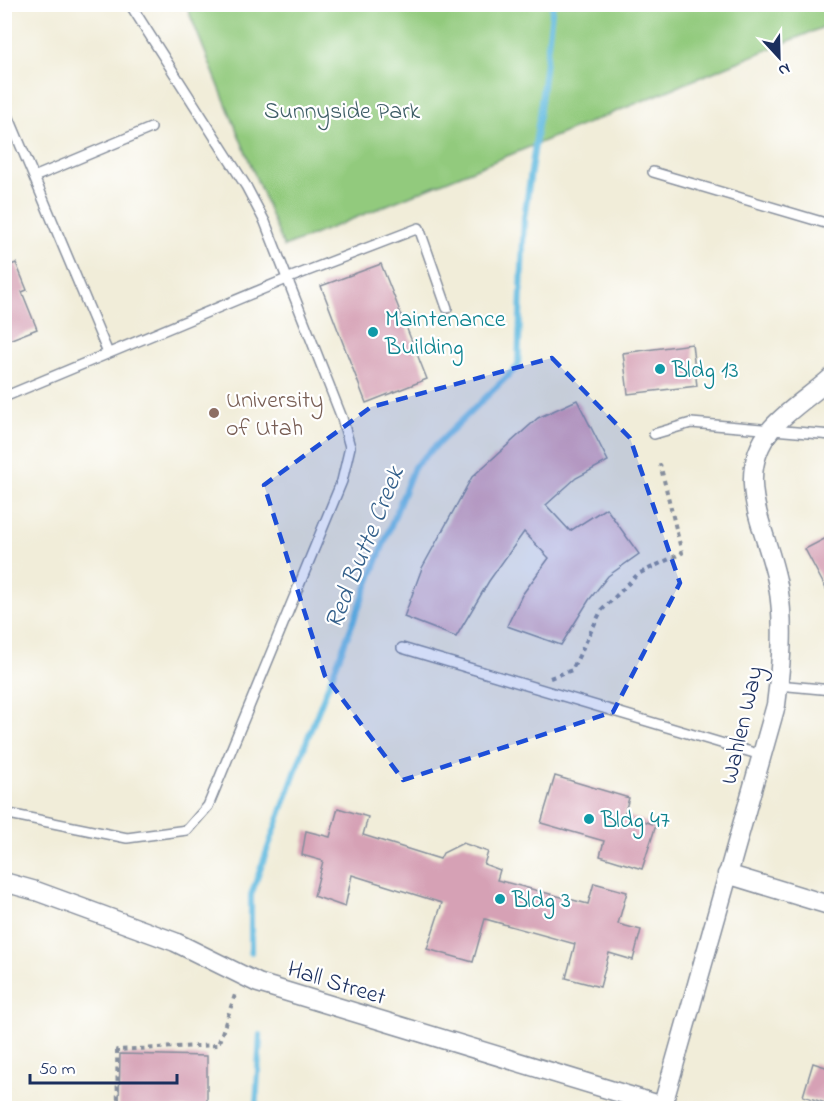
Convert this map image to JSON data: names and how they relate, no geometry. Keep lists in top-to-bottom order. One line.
{"streets":{"street":["Wahlen Way","Hall Street"]},"crossings":[["Wahlen Way","Hall Street"]],"water":["Red Butte Creek"],"parks":["Sunnyside Park"],"places":["Maintenance Building","Bldg 13","University of Utah","Bldg 47","Bldg 3"],"scale_bar":"50 m","north":"bottom"}
